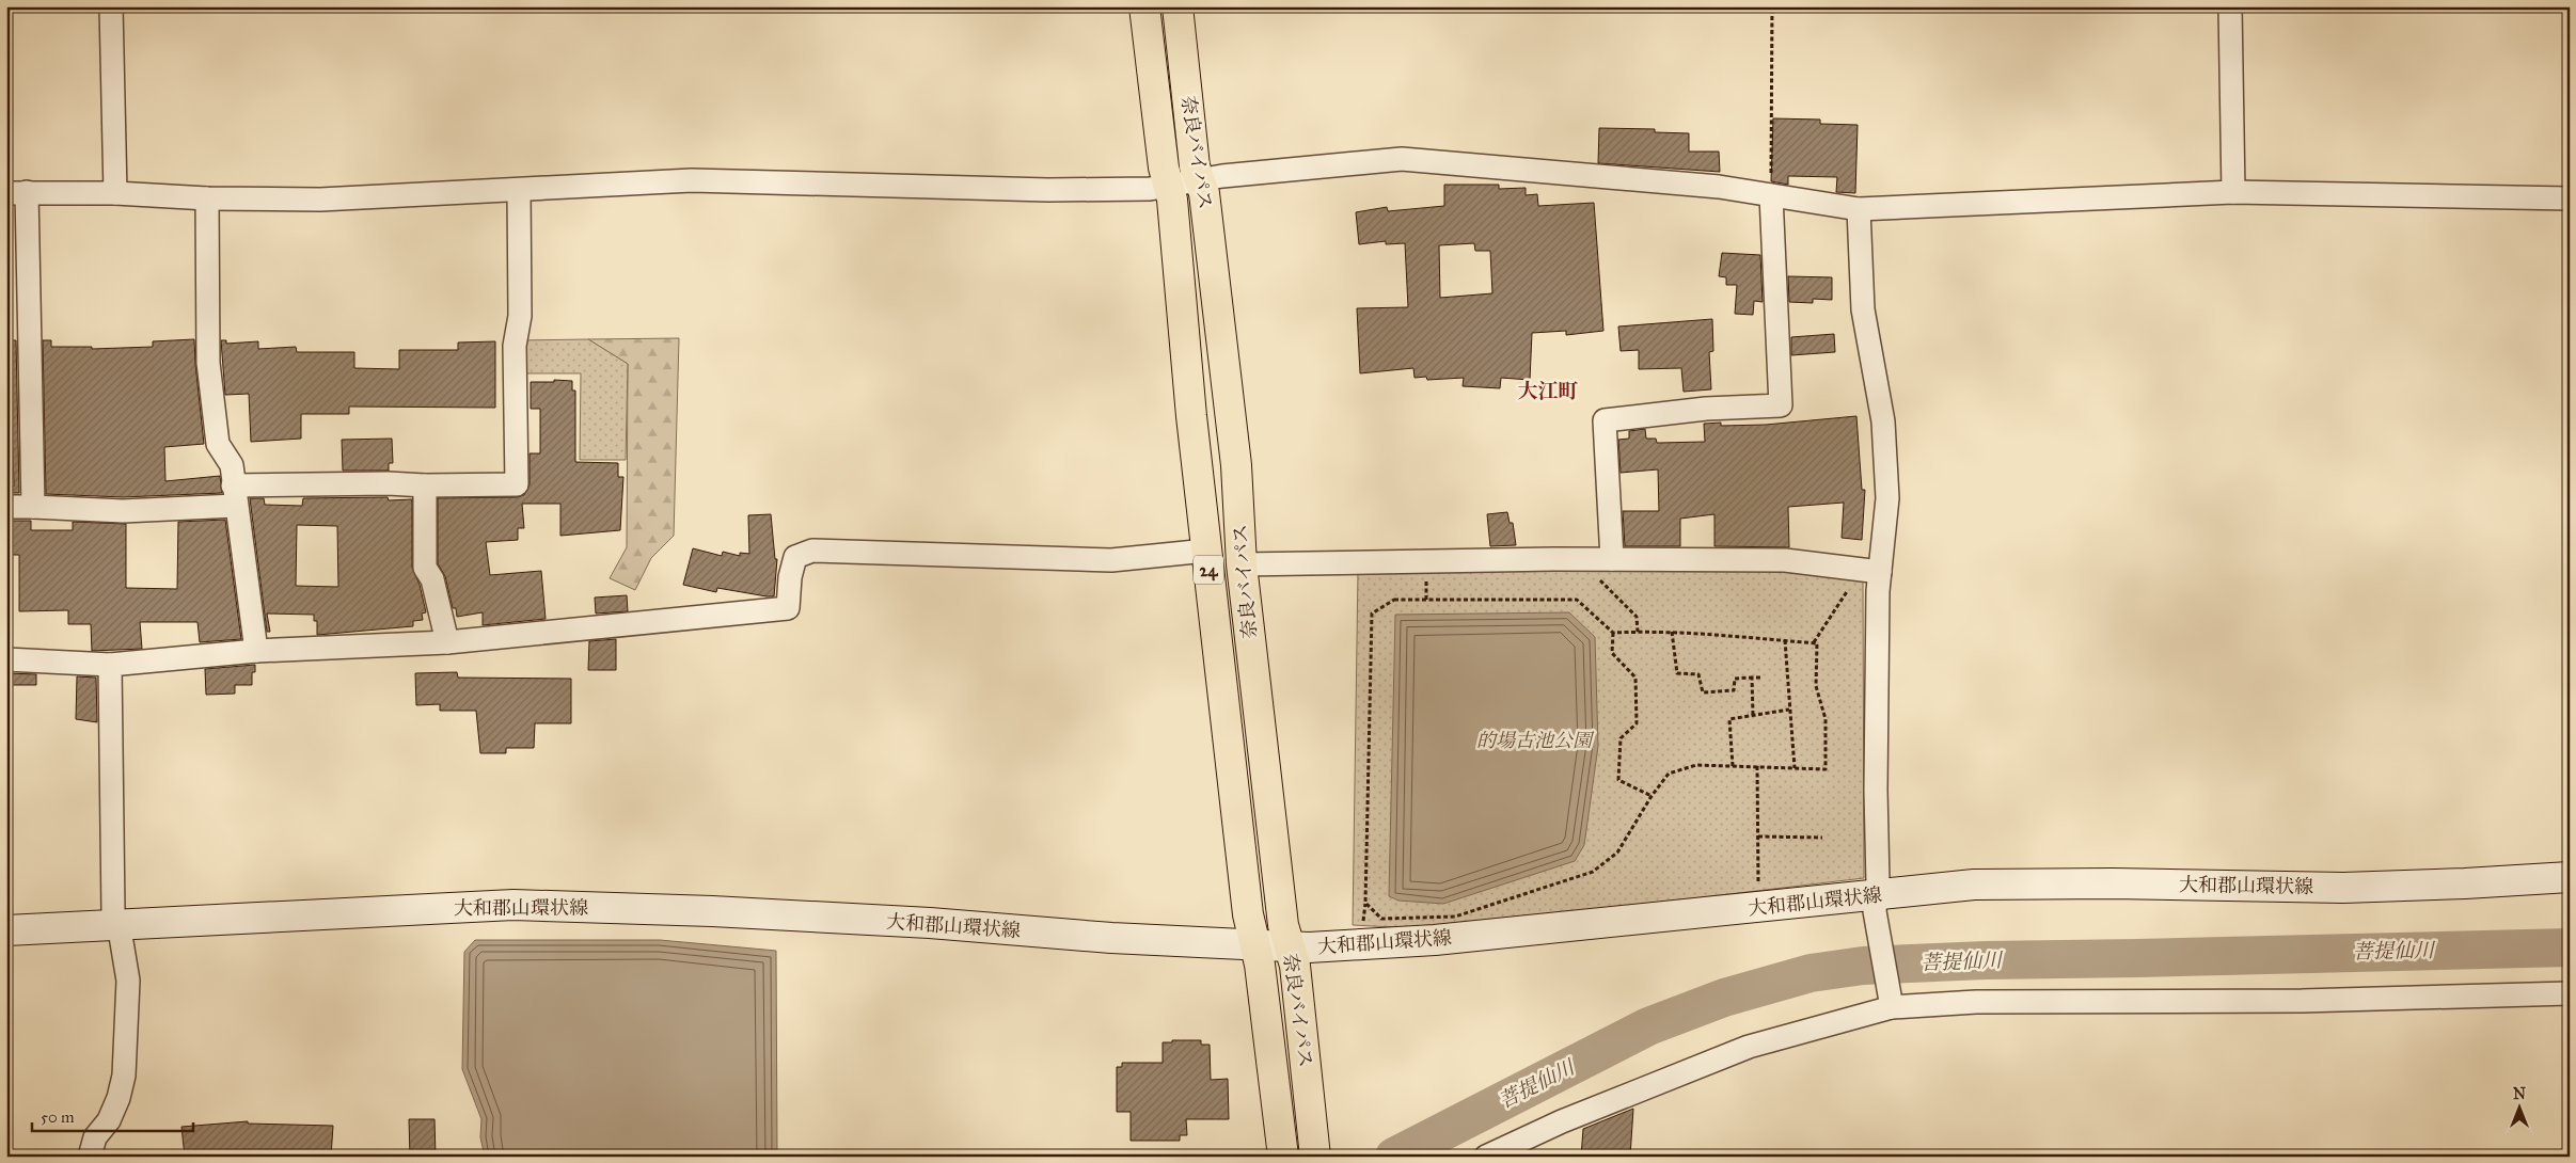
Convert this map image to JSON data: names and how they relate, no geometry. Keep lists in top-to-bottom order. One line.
{"streets":{"highway":["奈良バイパス","24"],"main road":["大和郡山環状線"]},"crossings":[["奈良バイパス","大和郡山環状線"]],"districts":["大江町"],"water":["菩提仙川"],"parks":["的場古池公園"],"scale_bar":"50 m","north":"top"}
